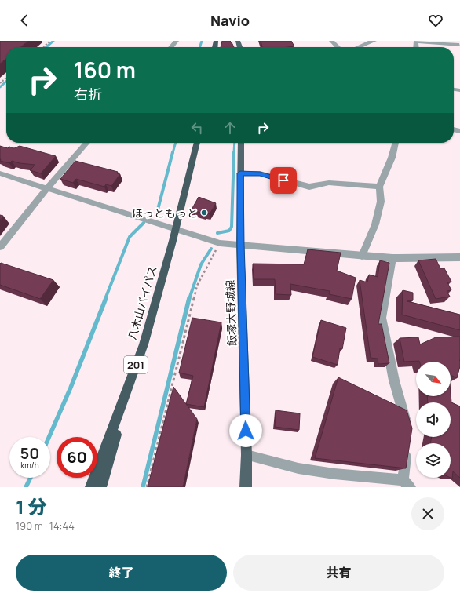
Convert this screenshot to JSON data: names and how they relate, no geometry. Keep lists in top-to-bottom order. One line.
{"streets":{"highway":["八木山バイパス","201"],"main road":["飯塚大野城線"]},"places":["ほっともっと"],"north":"bottom right","page":{"header":"Navio","turn":["160 m","右折"],"speed":"50 km/h","limit":"60","heading":["1 分","190 m · 14:44"],"buttons":["終了","共有"]}}
